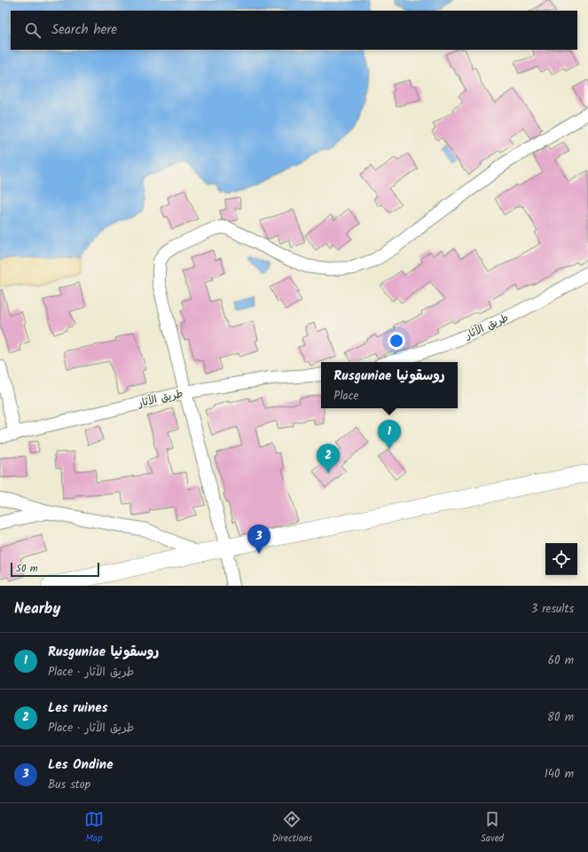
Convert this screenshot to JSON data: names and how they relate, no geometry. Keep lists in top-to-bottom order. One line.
{"streets":{"street":["طريق الآثار"]},"scale_bar":"50 m","page":{"search":"Search here","popup":["Rusguniae روسقونيا","Place"],"pins":["1","2","3"],"scale":"50 m","heading":["Nearby","3 results"],"list":[{"mark":"1","name":"Rusguniae روسقونيا","note":"Place · طريق الآثار","value":"60 m"},{"mark":"2","name":"Les ruines","note":"Place · طريق الآثار","value":"80 m"},{"mark":"3","name":"Les Ondine","note":"Bus stop","value":"140 m"}],"nav":["Map","Directions","Saved"]}}
